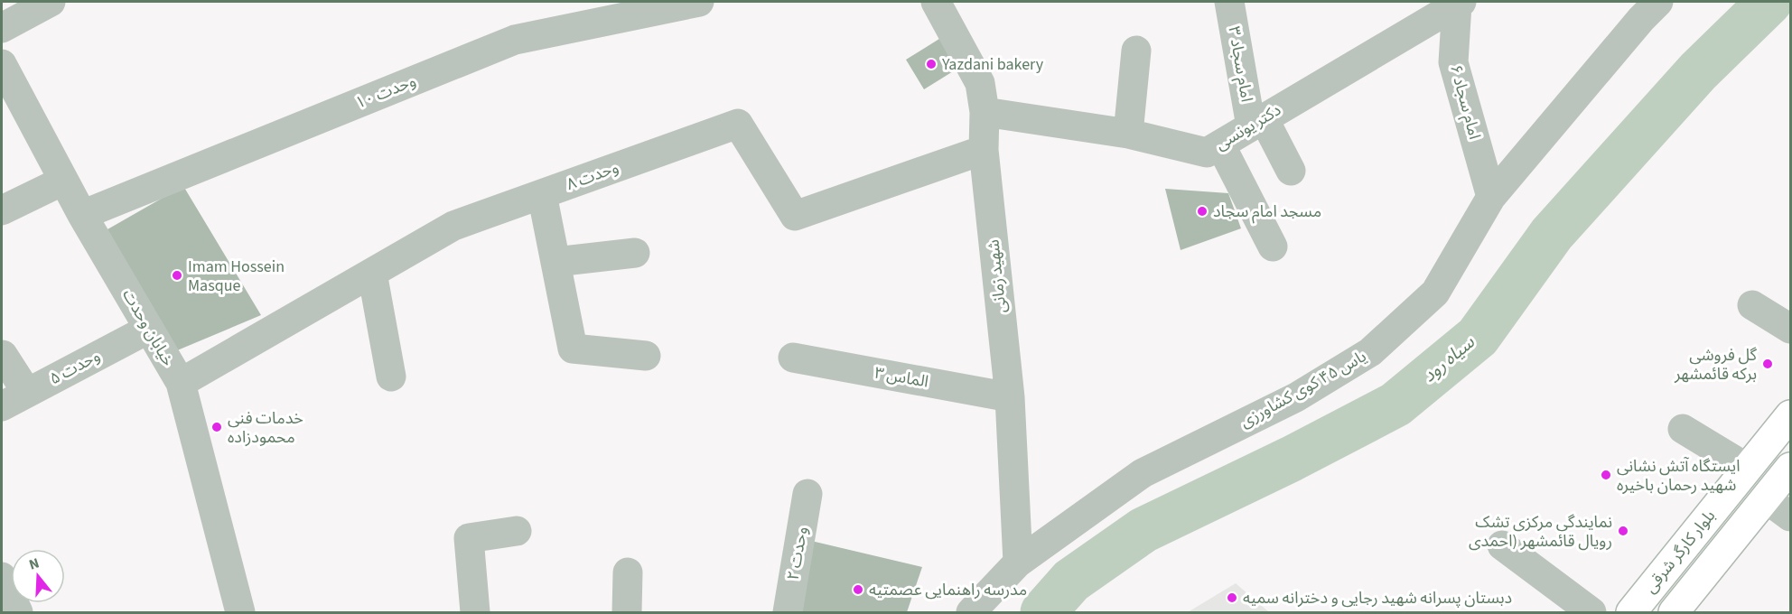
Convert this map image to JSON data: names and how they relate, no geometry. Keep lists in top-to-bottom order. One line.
{"streets":{"main road":["بلوار کارگر شرقی"],"street":["امام سجاد ۳","وحدت ۱۰","امام سجاد ۶","دکتر یونسی","وحدت ۸","شهید زمانی","خیابان وحدت","وحدت ۵","الماس ۳","یاس ۴۵ کوی کشاورزی","وحدت ۲"]},"crossings":[["امام سجاد ۳","دکتر یونسی"],["وحدت ۱۰","خیابان وحدت"],["امام سجاد ۶","دکتر یونسی"],["امام سجاد ۶","یاس ۴۵ کوی کشاورزی"],["دکتر یونسی","شهید زمانی"],["وحدت ۸","شهید زمانی"],["وحدت ۸","خیابان وحدت"],["شهید زمانی","الماس ۳"],["شهید زمانی","یاس ۴۵ کوی کشاورزی"],["خیابان وحدت","وحدت ۵"]],"water":["سیاه رود"],"places":["Yazdani bakery","مسجد امام سجاد","Imam Hossein Masque","گل فروشی برکه قائمشهر","خدمات فنی محمودزاده","ایستگاه آتش نشانی شهید رحمان باخیره","نمایندگی مرکزی تشک رویال قائمشهر (احمدی","مدرسه راهنمایی عصمتیه","دبستان پسرانه شهید رجایی و دخترانه سمیه"],"north":"top"}
